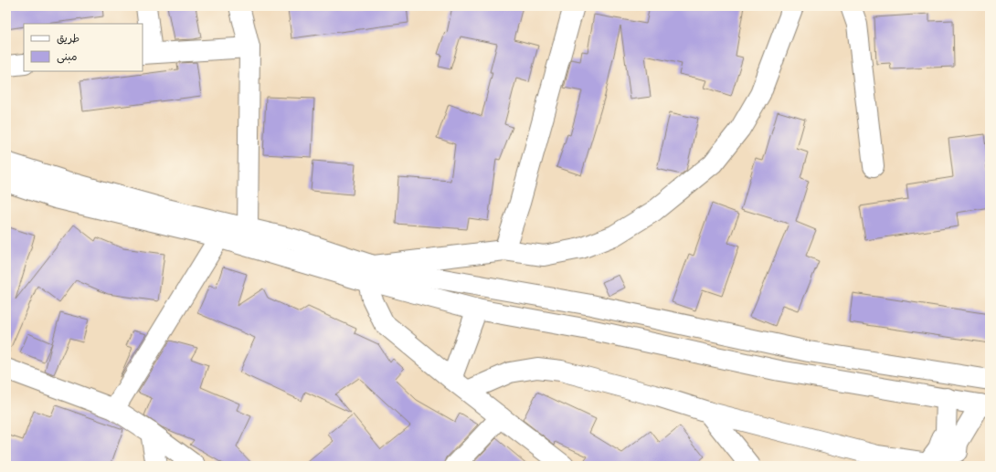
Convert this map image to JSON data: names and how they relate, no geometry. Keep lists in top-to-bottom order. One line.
{"legend":["طريق","مبنى"]}
